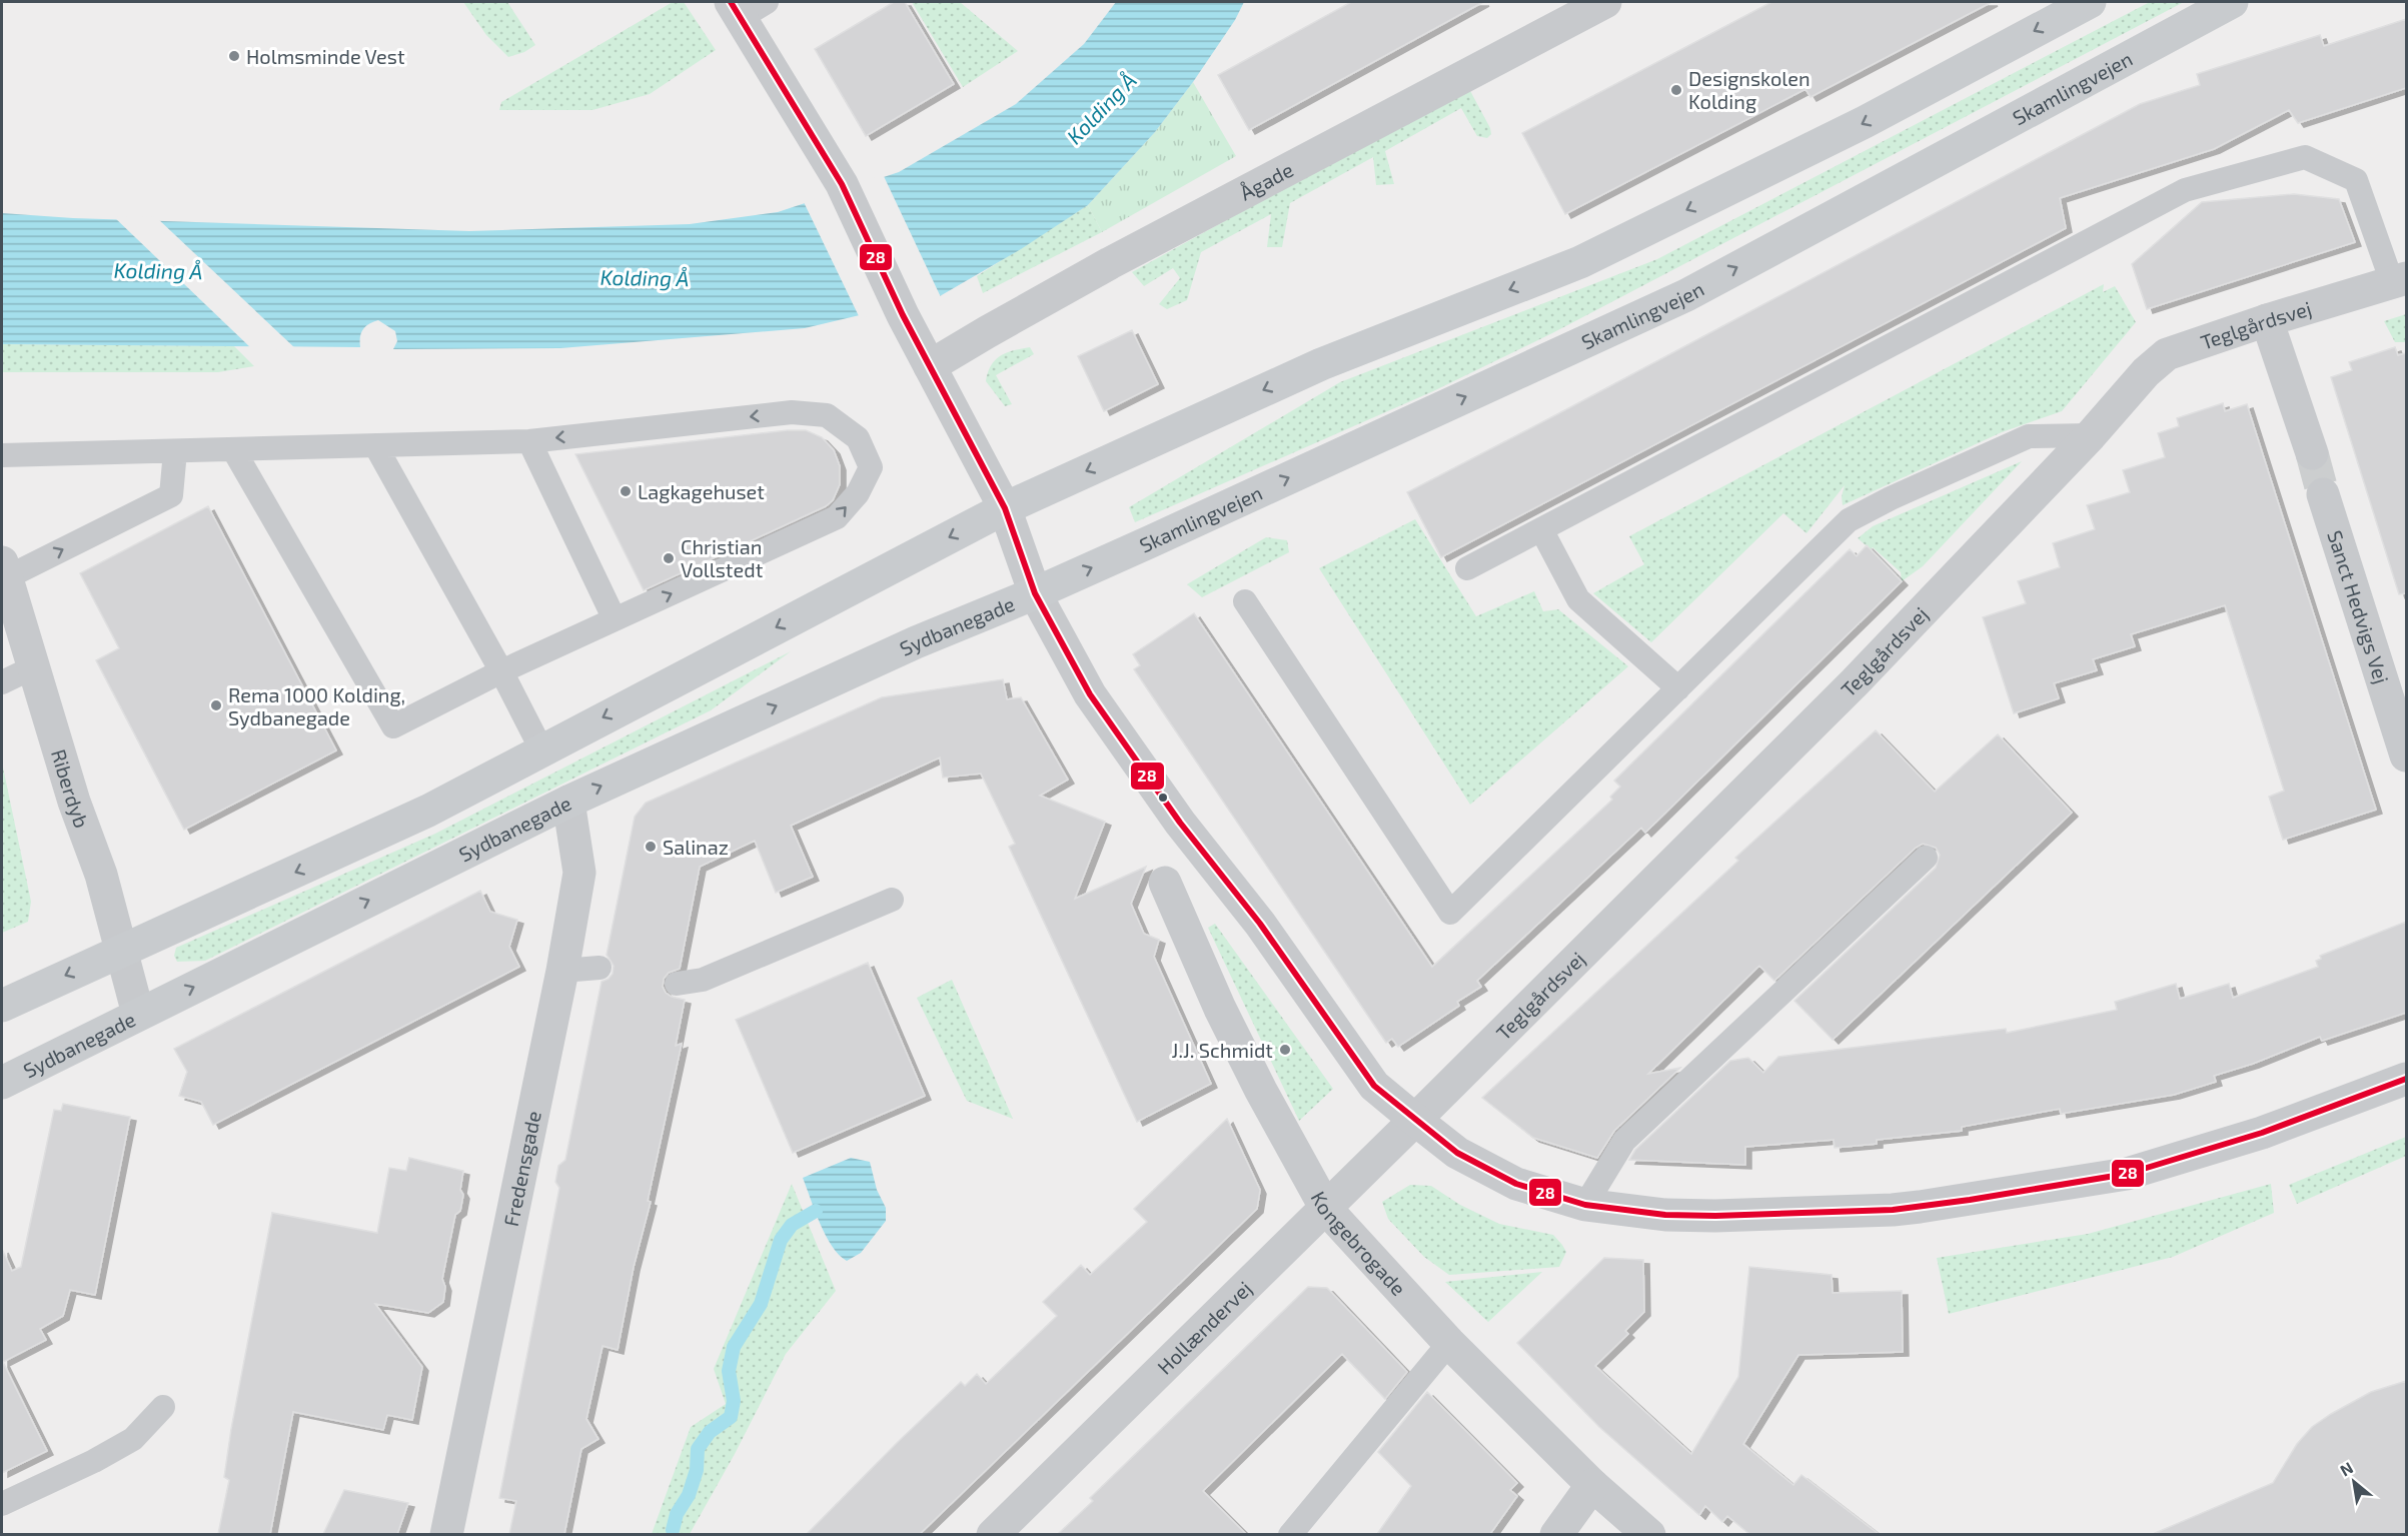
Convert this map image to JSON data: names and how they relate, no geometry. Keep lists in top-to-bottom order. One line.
{"streets":{"main road":["Skamlingvejen","Sydbanegade"],"street":["Ågade","Teglgårdsvej","Sanct Hedvigs Vej","Riberdyb","Fredensgade","Kongebrogade","Hollændervej"]},"crossings":[["Skamlingvejen","Sydbanegade"],["Teglgårdsvej","Hollændervej"],["Sydbanegade","Riberdyb"],["Sydbanegade","Fredensgade"],["Kongebrogade","Hollændervej"]],"water":["Kolding Å"],"places":["Holmsminde Vest","Designskolen Kolding","Lagkagehuset","Christian Vollstedt","Rema 1000 Kolding, Sydbanegade","Salinaz","J.J. Schmidt"],"lines":["transit line 28"],"north":"top left"}
